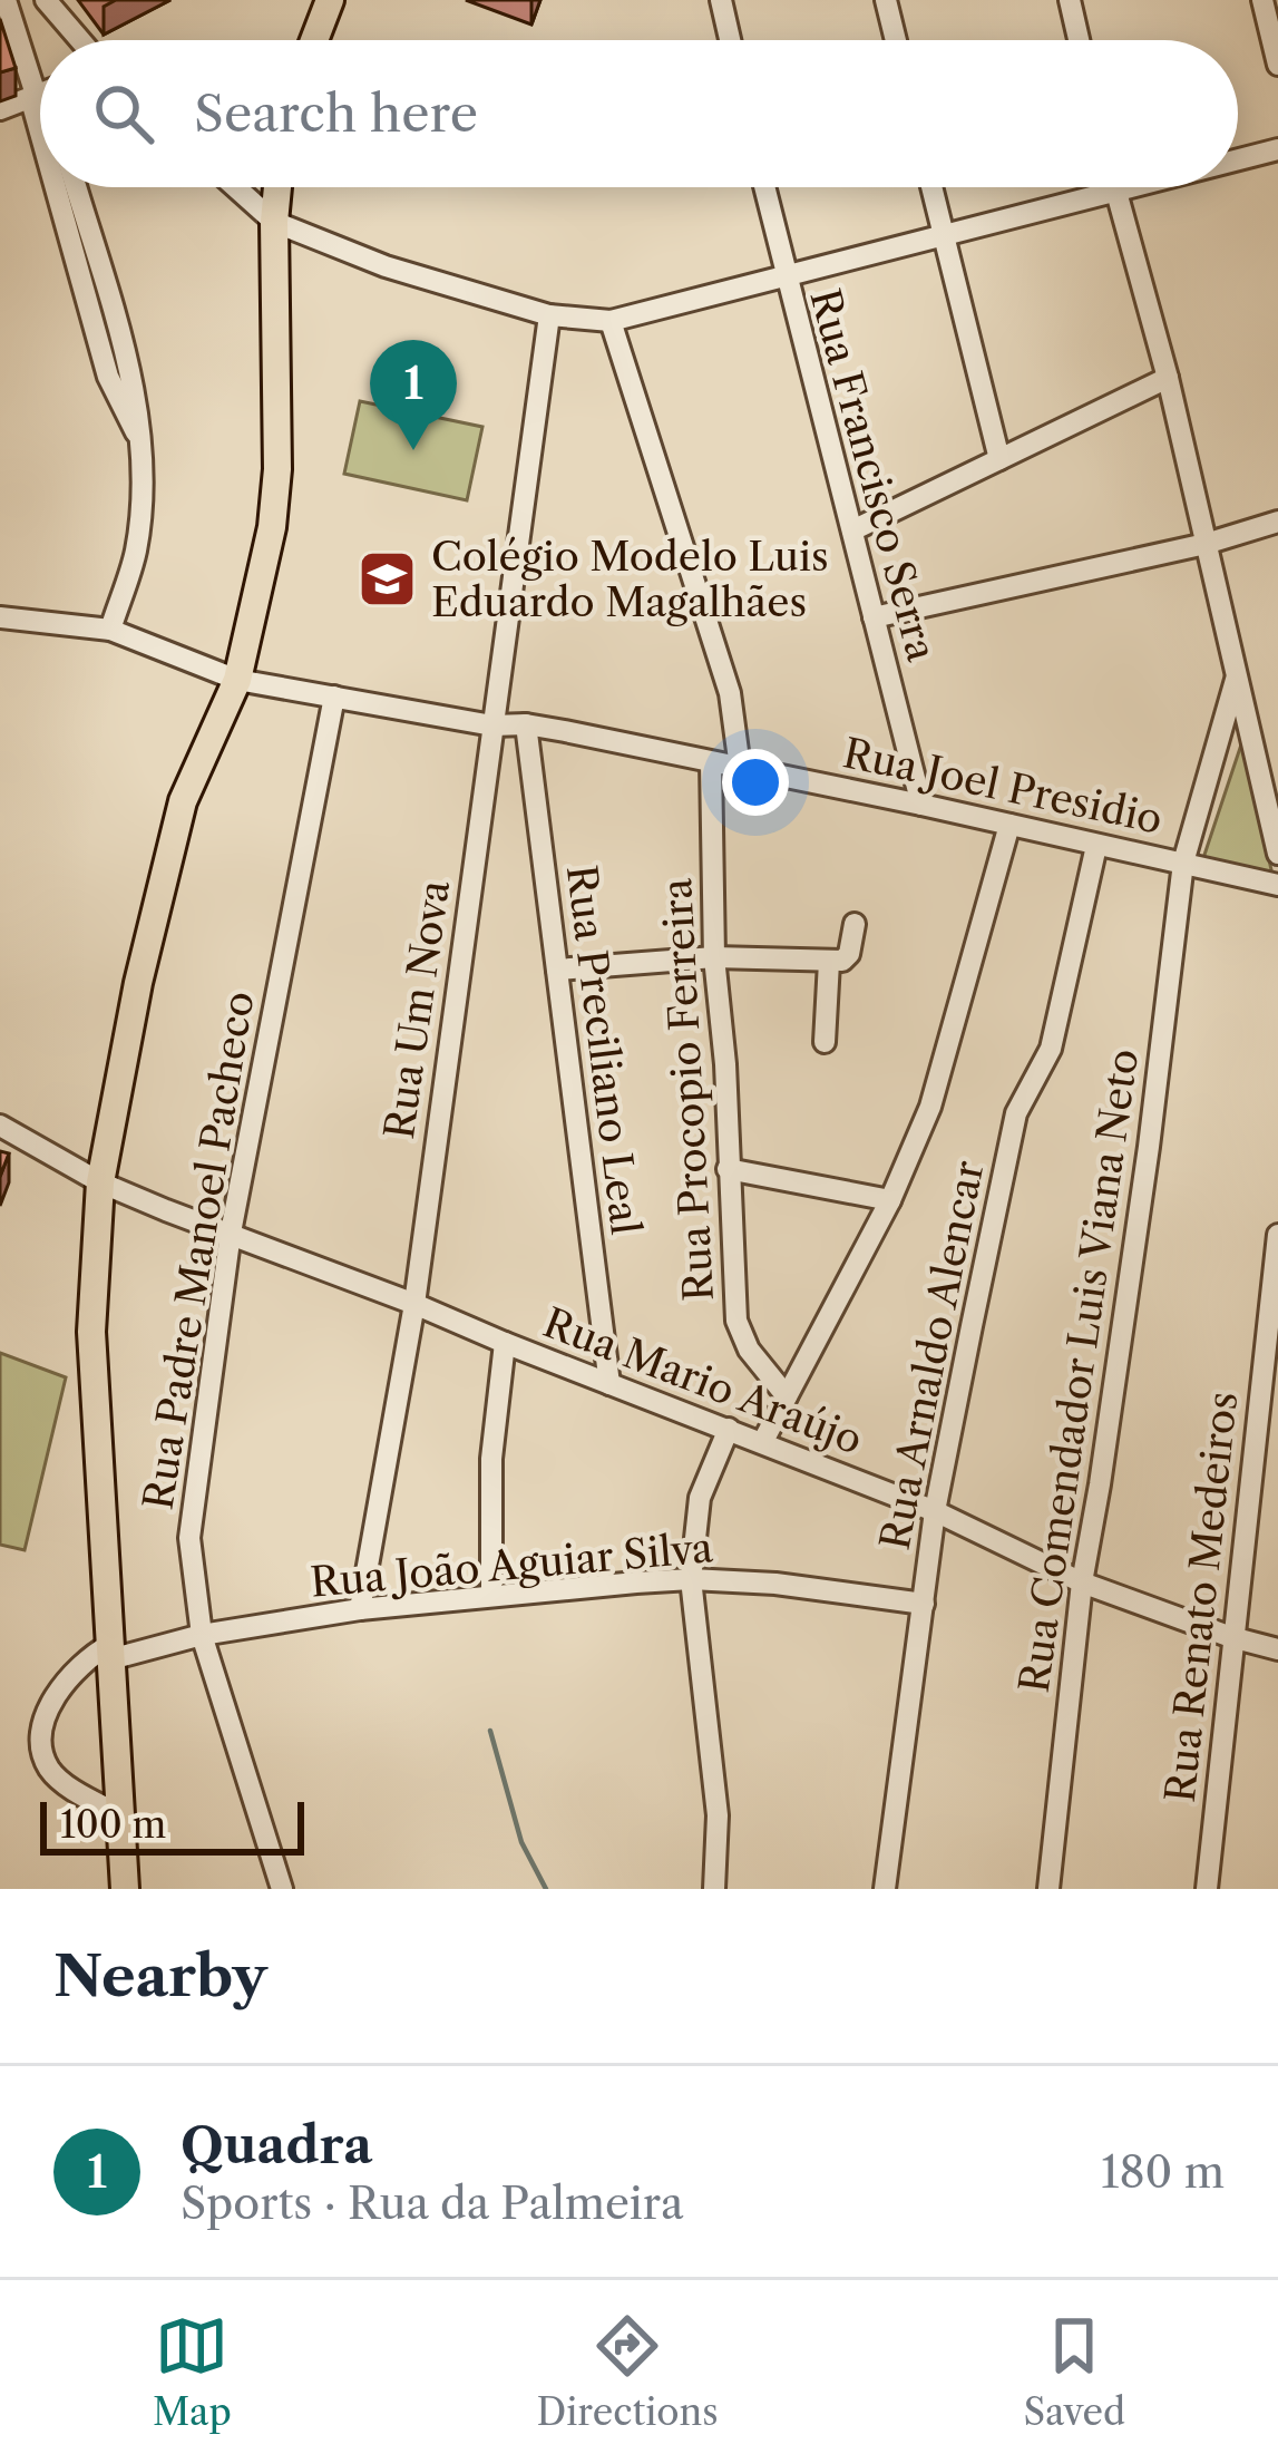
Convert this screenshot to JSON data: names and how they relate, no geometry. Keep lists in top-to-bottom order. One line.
{"streets":{"street":["Rua Francisco Serra","Rua Joel Presidio","Rua Um Nova","Rua Preciliano Leal","Rua Procopio Ferreira","Rua Padre Manoel Pacheco","Rua Arnaldo Alencar","Rua Comendador Luis Viana Neto","Rua Mario Araújo","Rua João Aguiar Silva","Rua Renato Medeiros"]},"crossings":[["Rua Francisco Serra","Rua Joel Presidio"],["Rua Joel Presidio","Rua Um Nova"],["Rua Joel Presidio","Rua Preciliano Leal"],["Rua Joel Presidio","Rua Procopio Ferreira"],["Rua Joel Presidio","Rua Padre Manoel Pacheco"],["Rua Joel Presidio","Rua Arnaldo Alencar"],["Rua Joel Presidio","Rua Comendador Luis Viana Neto"],["Rua Um Nova","Rua Mario Araújo"],["Rua Um Nova","Rua João Aguiar Silva"],["Rua Preciliano Leal","Rua Mario Araújo"],["Rua Padre Manoel Pacheco","Rua Mario Araújo"],["Rua Padre Manoel Pacheco","Rua João Aguiar Silva"],["Rua Arnaldo Alencar","Rua Mario Araújo"],["Rua Arnaldo Alencar","Rua João Aguiar Silva"],["Rua Comendador Luis Viana Neto","Rua Mario Araújo"],["Rua Mario Araújo","Rua Renato Medeiros"]],"places":{"school or university":["Colégio Modelo Luis Eduardo Magalhães"]},"scale_bar":"100 m","page":{"search":"Search here","pins":"1","scale":"100 m","heading":"Nearby","list":[{"mark":"1","name":"Quadra","note":"Sports · Rua da Palmeira","value":"180 m"}],"nav":["Map","Directions","Saved"]}}
